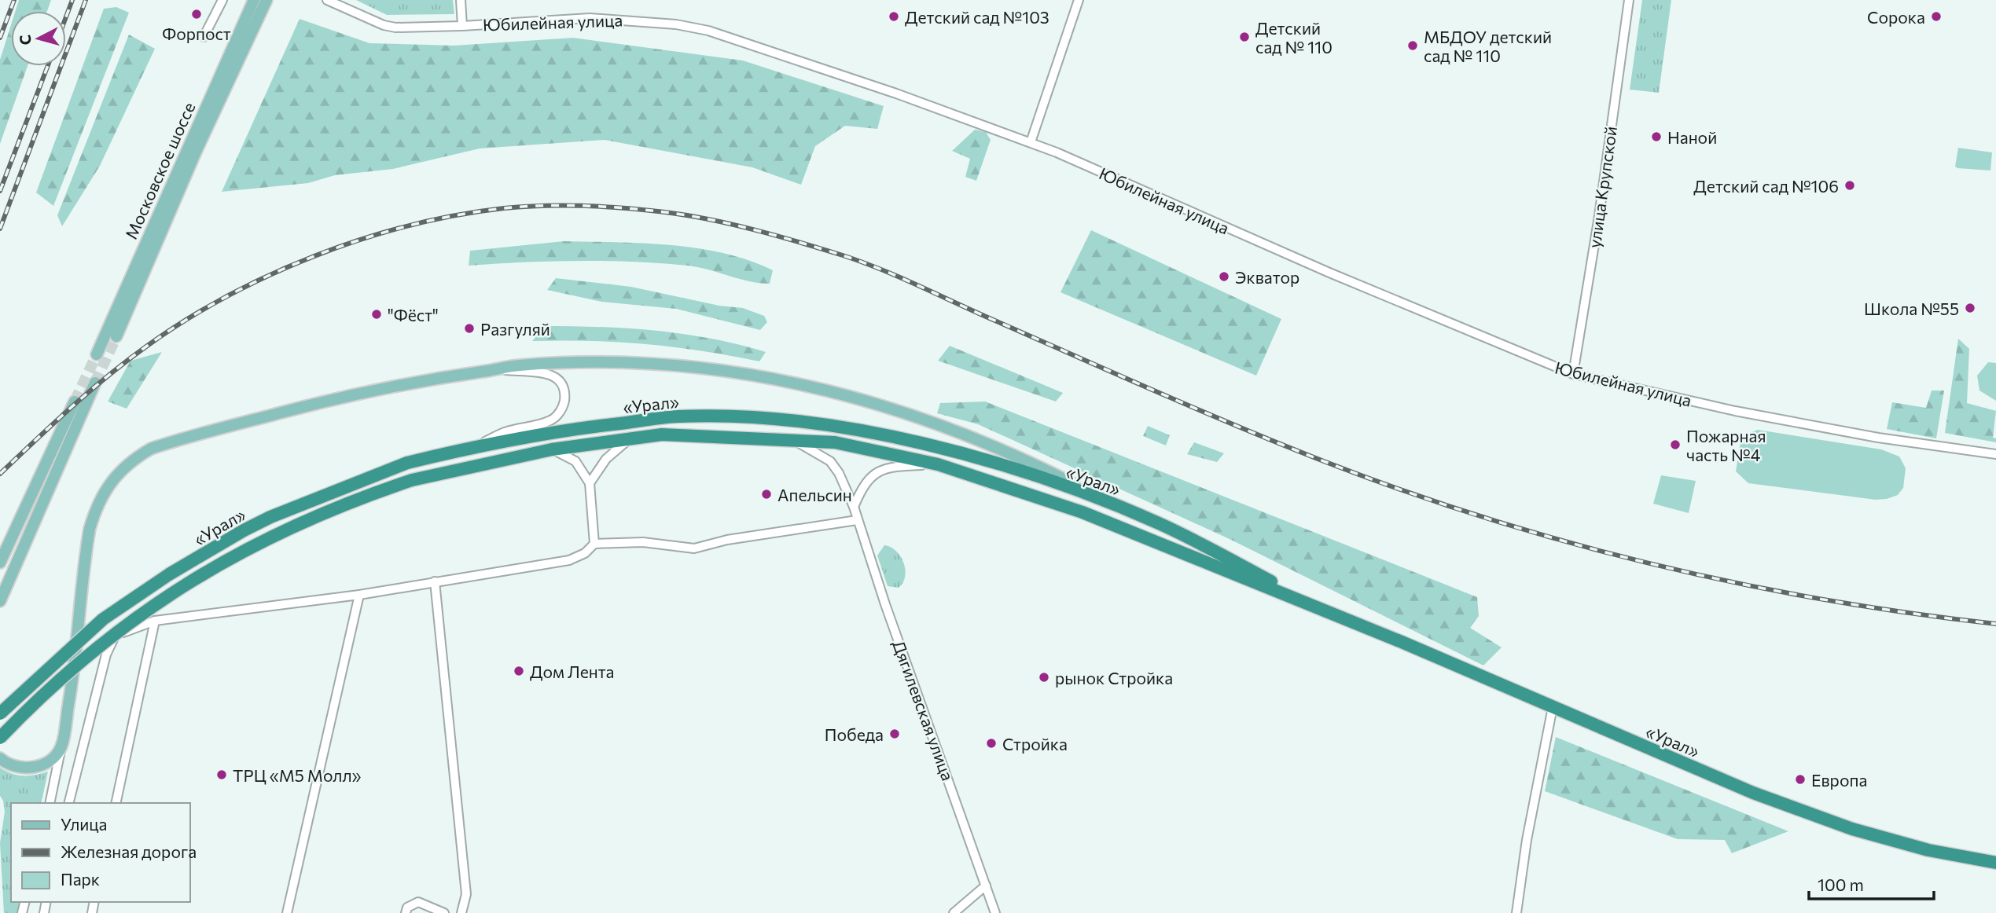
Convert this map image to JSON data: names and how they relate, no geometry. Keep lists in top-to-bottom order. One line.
{"streets":{"highway":["«Урал»"],"main road":["Московское шоссе"],"street":["Юбилейная улица","улица Крупской","Дягилевская улица"]},"crossings":[["Юбилейная улица","улица Крупской"],["«Урал»","Дягилевская улица"]],"places":["Форпост","Детский сад №103","Сорока","Детский сад № 110","МБДОУ детский сад № 110","Наной","Детский сад №106","Экватор","Школа №55","\"Фёст\"","Разгуляй","Пожарная часть №4","Апельсин","Дом Лента","рынок Стройка","Победа","Стройка","ТРЦ «М5 Молл»","Европа"],"legend":["Улица","Железная дорога","Парк"],"scale_bar":"100 m","north":"left"}
